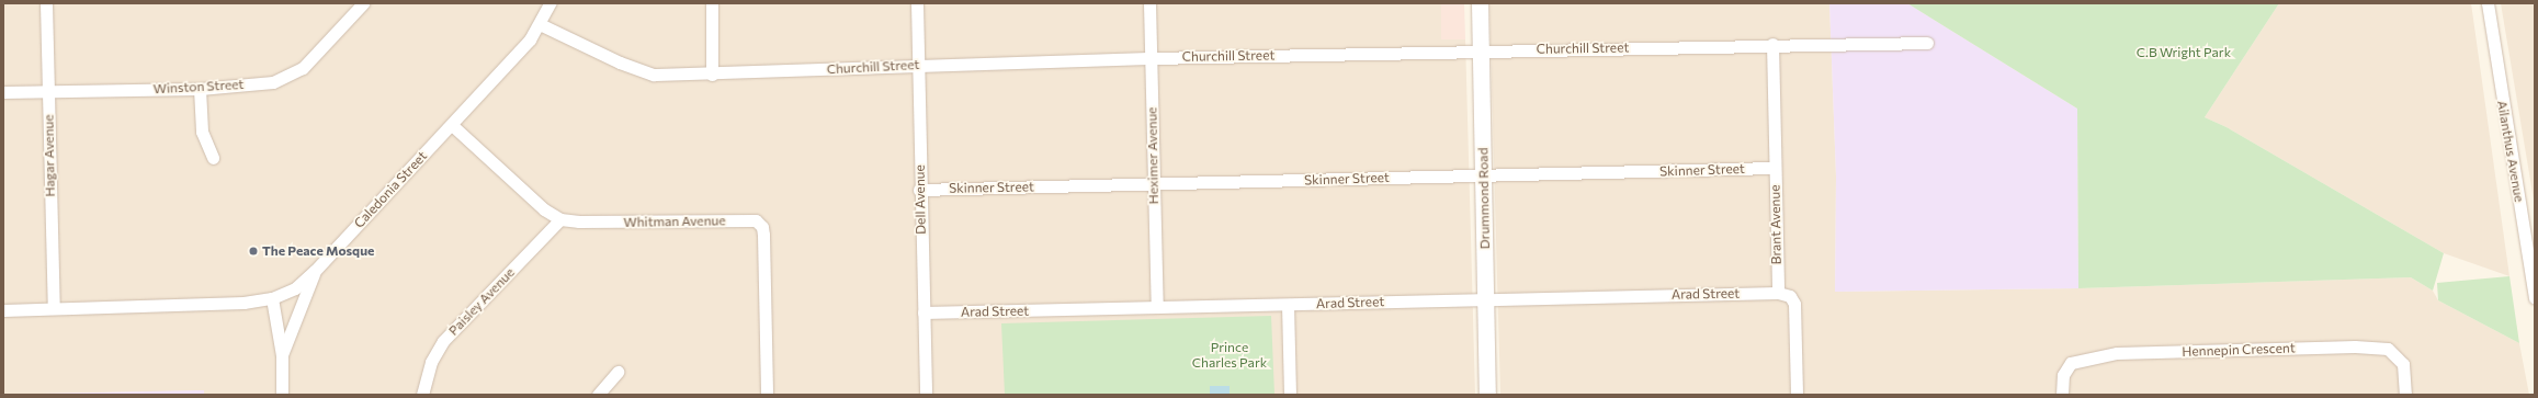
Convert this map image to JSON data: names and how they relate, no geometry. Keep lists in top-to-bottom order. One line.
{"streets":{"main road":["Drummond Road"],"street":["Churchill Street","Winston Street","Ailanthus Avenue","Hagar Avenue","Heximer Avenue","Skinner Street","Caledonia Street","Dell Avenue","Whitman Avenue","Brant Avenue","Arad Street","Paisley Avenue","Hennepin Crescent"]},"crossings":[["Churchill Street","Heximer Avenue"],["Churchill Street","Caledonia Street"],["Churchill Street","Drummond Road"],["Churchill Street","Dell Avenue"],["Churchill Street","Brant Avenue"],["Winston Street","Hagar Avenue"],["Hagar Avenue","Caledonia Street"],["Heximer Avenue","Skinner Street"],["Heximer Avenue","Arad Street"],["Skinner Street","Drummond Road"],["Skinner Street","Dell Avenue"],["Skinner Street","Brant Avenue"],["Caledonia Street","Whitman Avenue"],["Drummond Road","Arad Street"],["Dell Avenue","Arad Street"],["Whitman Avenue","Paisley Avenue"],["Brant Avenue","Arad Street"]],"parks":["C.B Wright Park","Prince Charles Park"],"places":["The Peace Mosque"]}
